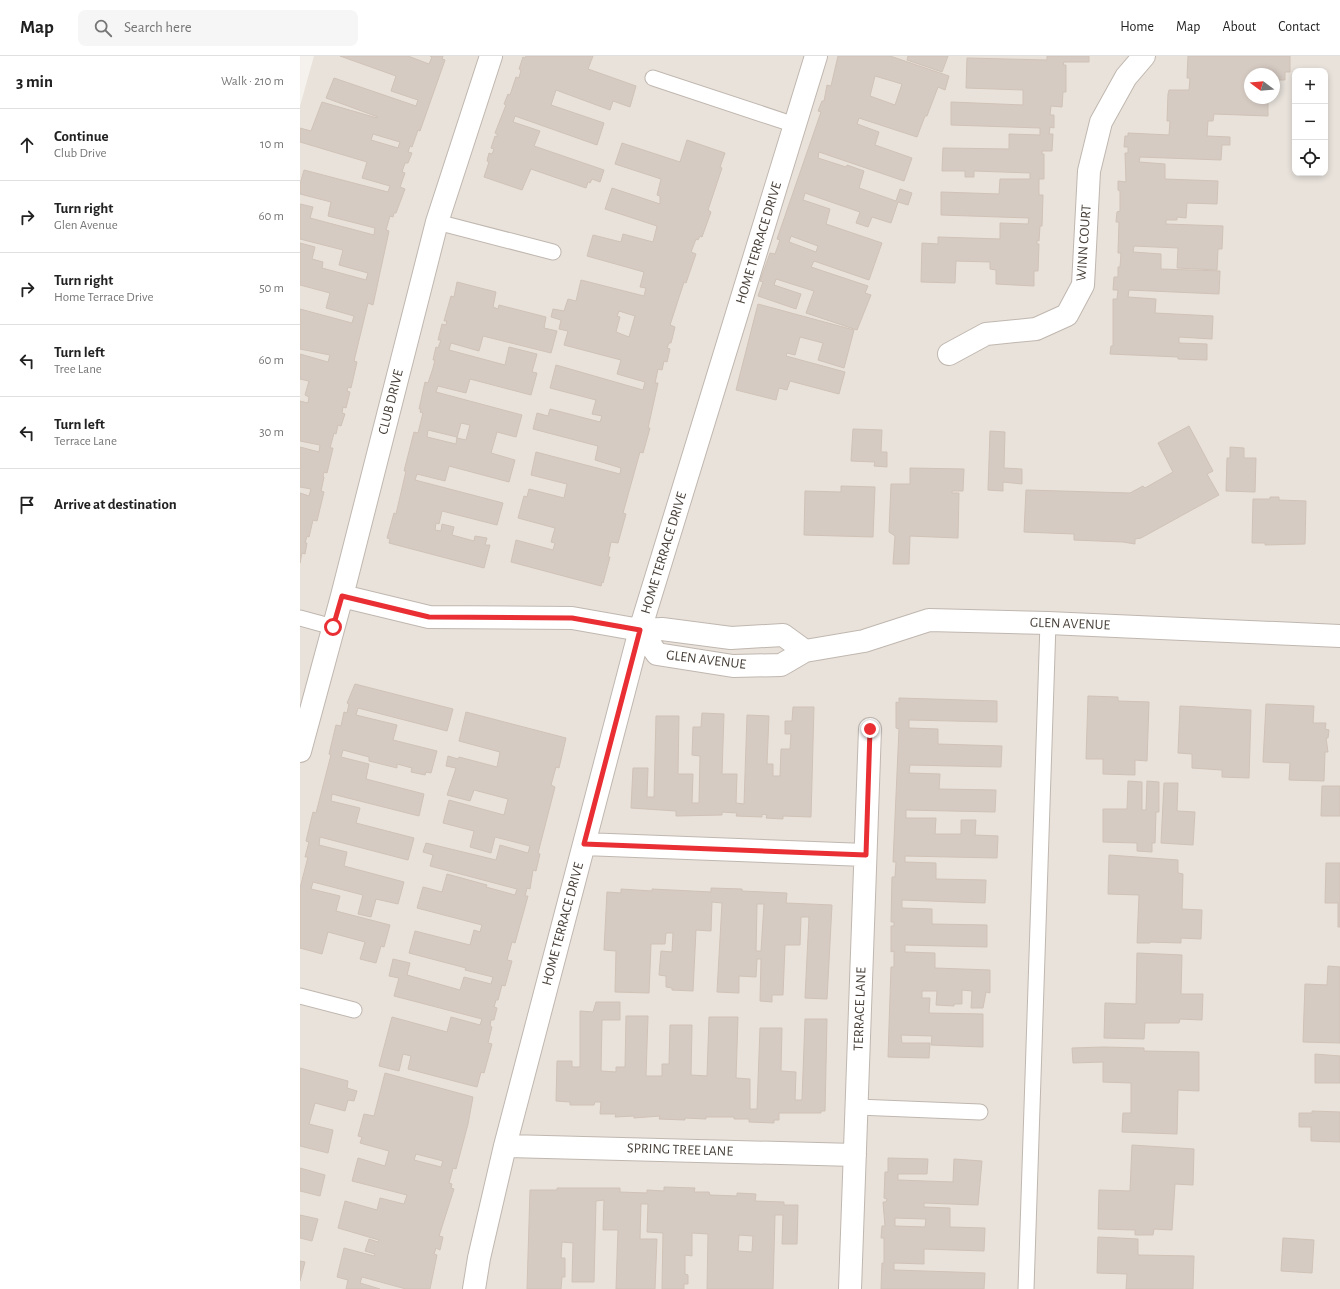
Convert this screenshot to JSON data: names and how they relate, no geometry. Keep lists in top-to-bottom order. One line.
{"streets":{"street":["HOME TERRACE DRIVE","WINN COURT","CLUB DRIVE","GLEN AVENUE","TERRACE LANE","SPRING TREE LANE"]},"crossings":[["HOME TERRACE DRIVE","GLEN AVENUE"],["HOME TERRACE DRIVE","SPRING TREE LANE"],["CLUB DRIVE","GLEN AVENUE"],["TERRACE LANE","SPRING TREE LANE"]],"north":"left","page":{"header":"Map","search":"Search here","nav":["Home","Map","About","Contact"],"heading":["3 min","Walk · 210 m"],"map_buttons":["+","−"],"list":[["Continue","Club Drive","10 m"],["Turn right","Glen Avenue","60 m"],["Turn right","Home Terrace Drive","50 m"],["Turn left","Tree Lane","60 m"],["Turn left","Terrace Lane","30 m"],"Arrive at destination"]}}
